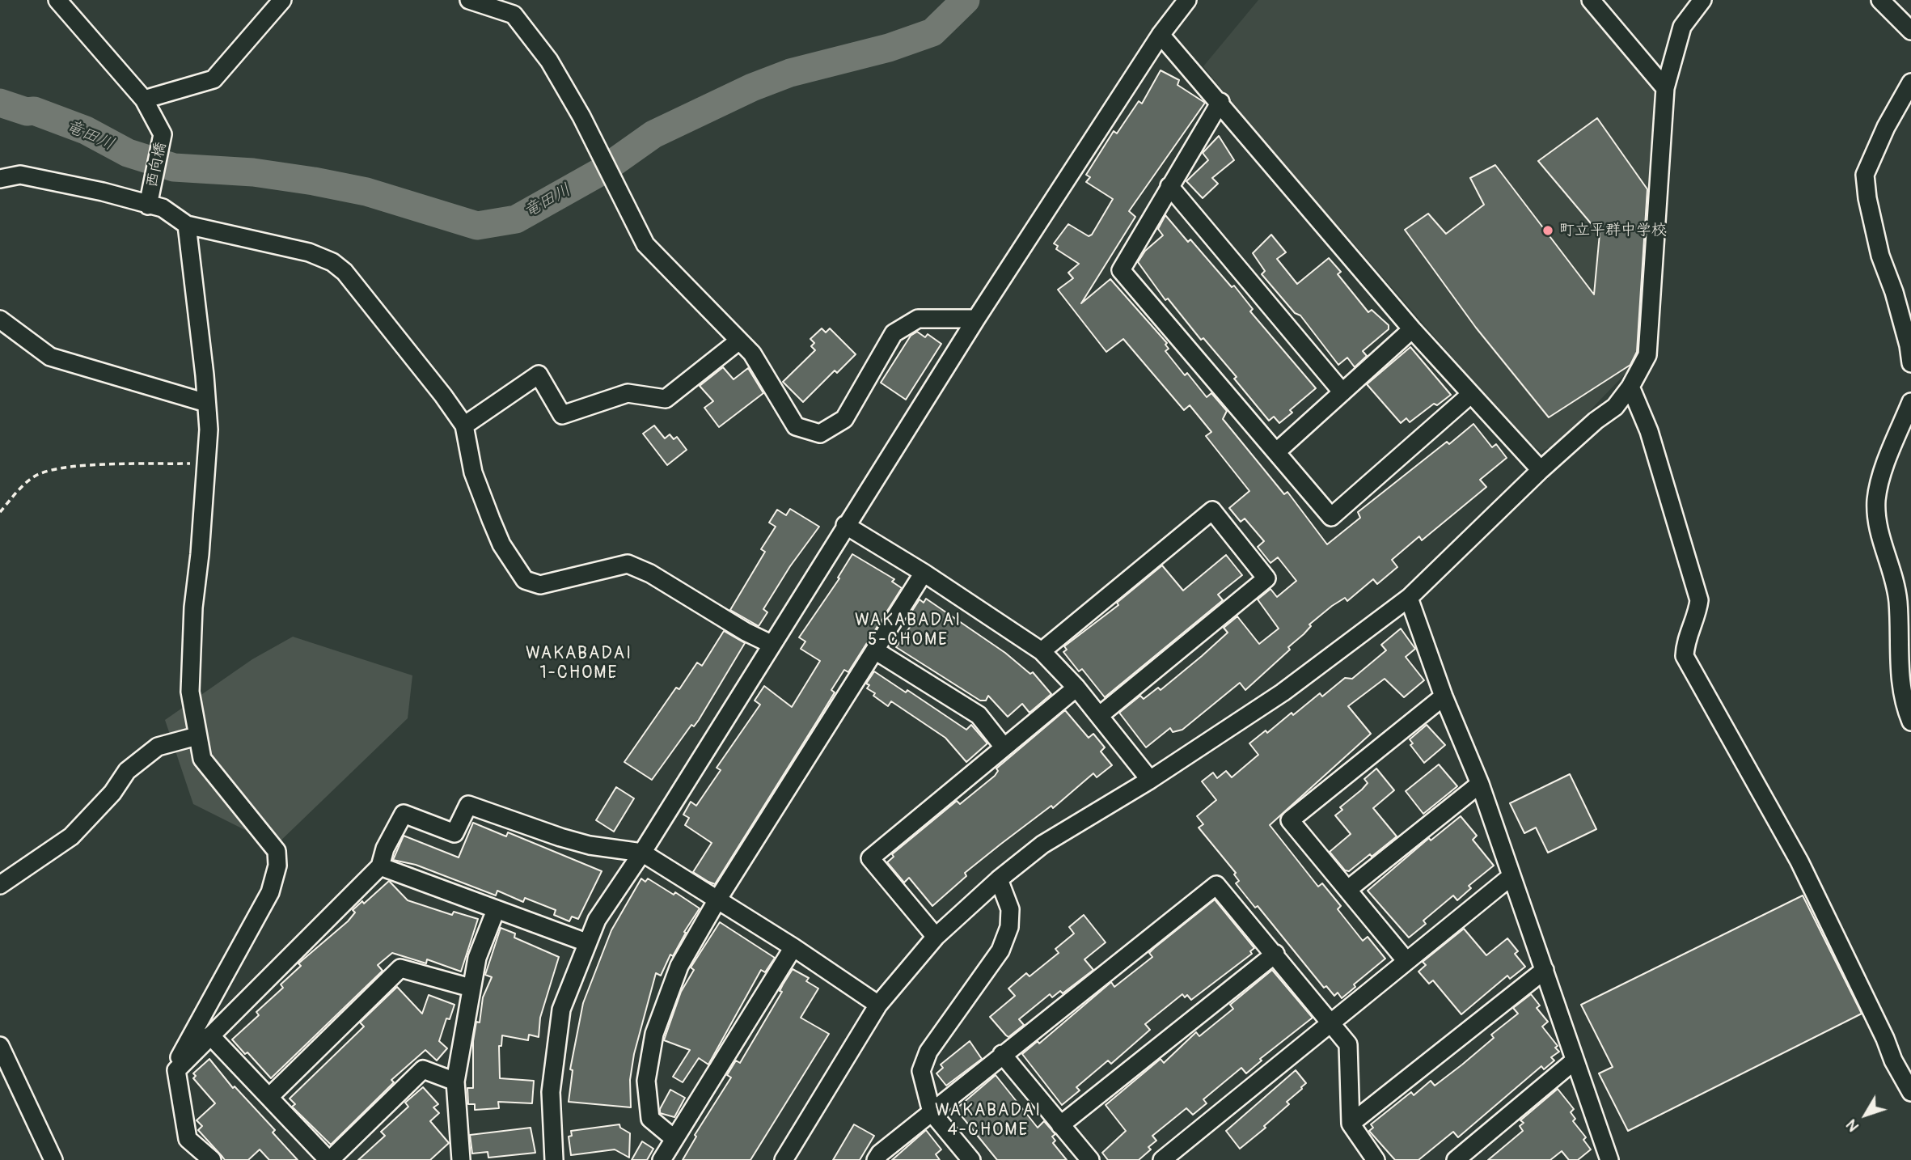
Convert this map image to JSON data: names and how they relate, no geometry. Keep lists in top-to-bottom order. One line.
{"streets":{"street":["西向橋"]},"districts":["WAKABADAI 5-CHOME","WAKABADAI 1-CHOME","WAKABADAI 4-CHOME"],"water":["竜田川"],"places":["町立平群中学校"],"north":"bottom left"}
